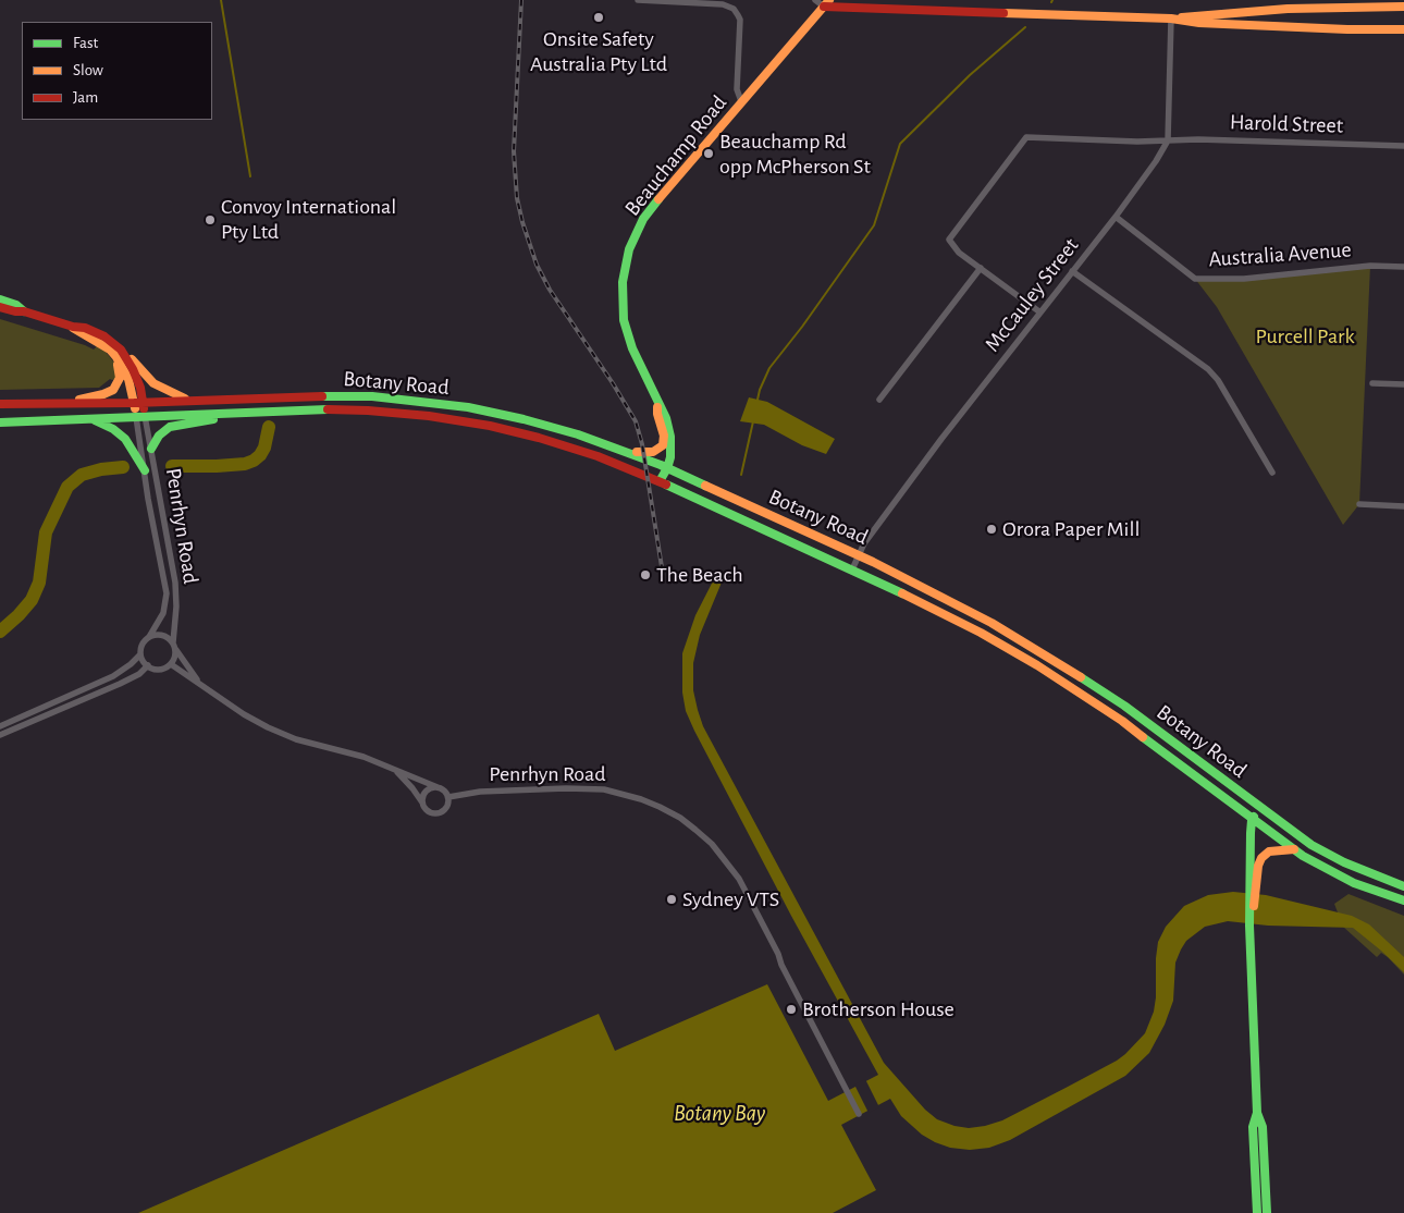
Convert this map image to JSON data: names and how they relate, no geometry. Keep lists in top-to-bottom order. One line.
{"streets":{"main road":["Beauchamp Road","Botany Road"],"street":["Harold Street","Australia Avenue","McCauley Street","Penrhyn Road"]},"crossings":[["Harold Street","McCauley Street"],["Beauchamp Road","Botany Road"],["Australia Avenue","McCauley Street"],["McCauley Street","Botany Road"],["Botany Road","Penrhyn Road"]],"water":["Botany Bay"],"parks":["Purcell Park"],"places":["Onsite Safety Australia Pty Ltd","Beauchamp Rd opp McPherson St","Convoy International Pty Ltd","Orora Paper Mill","The Beach","Sydney VTS","Brotherson House"],"legend":["Fast","Slow","Jam"]}
